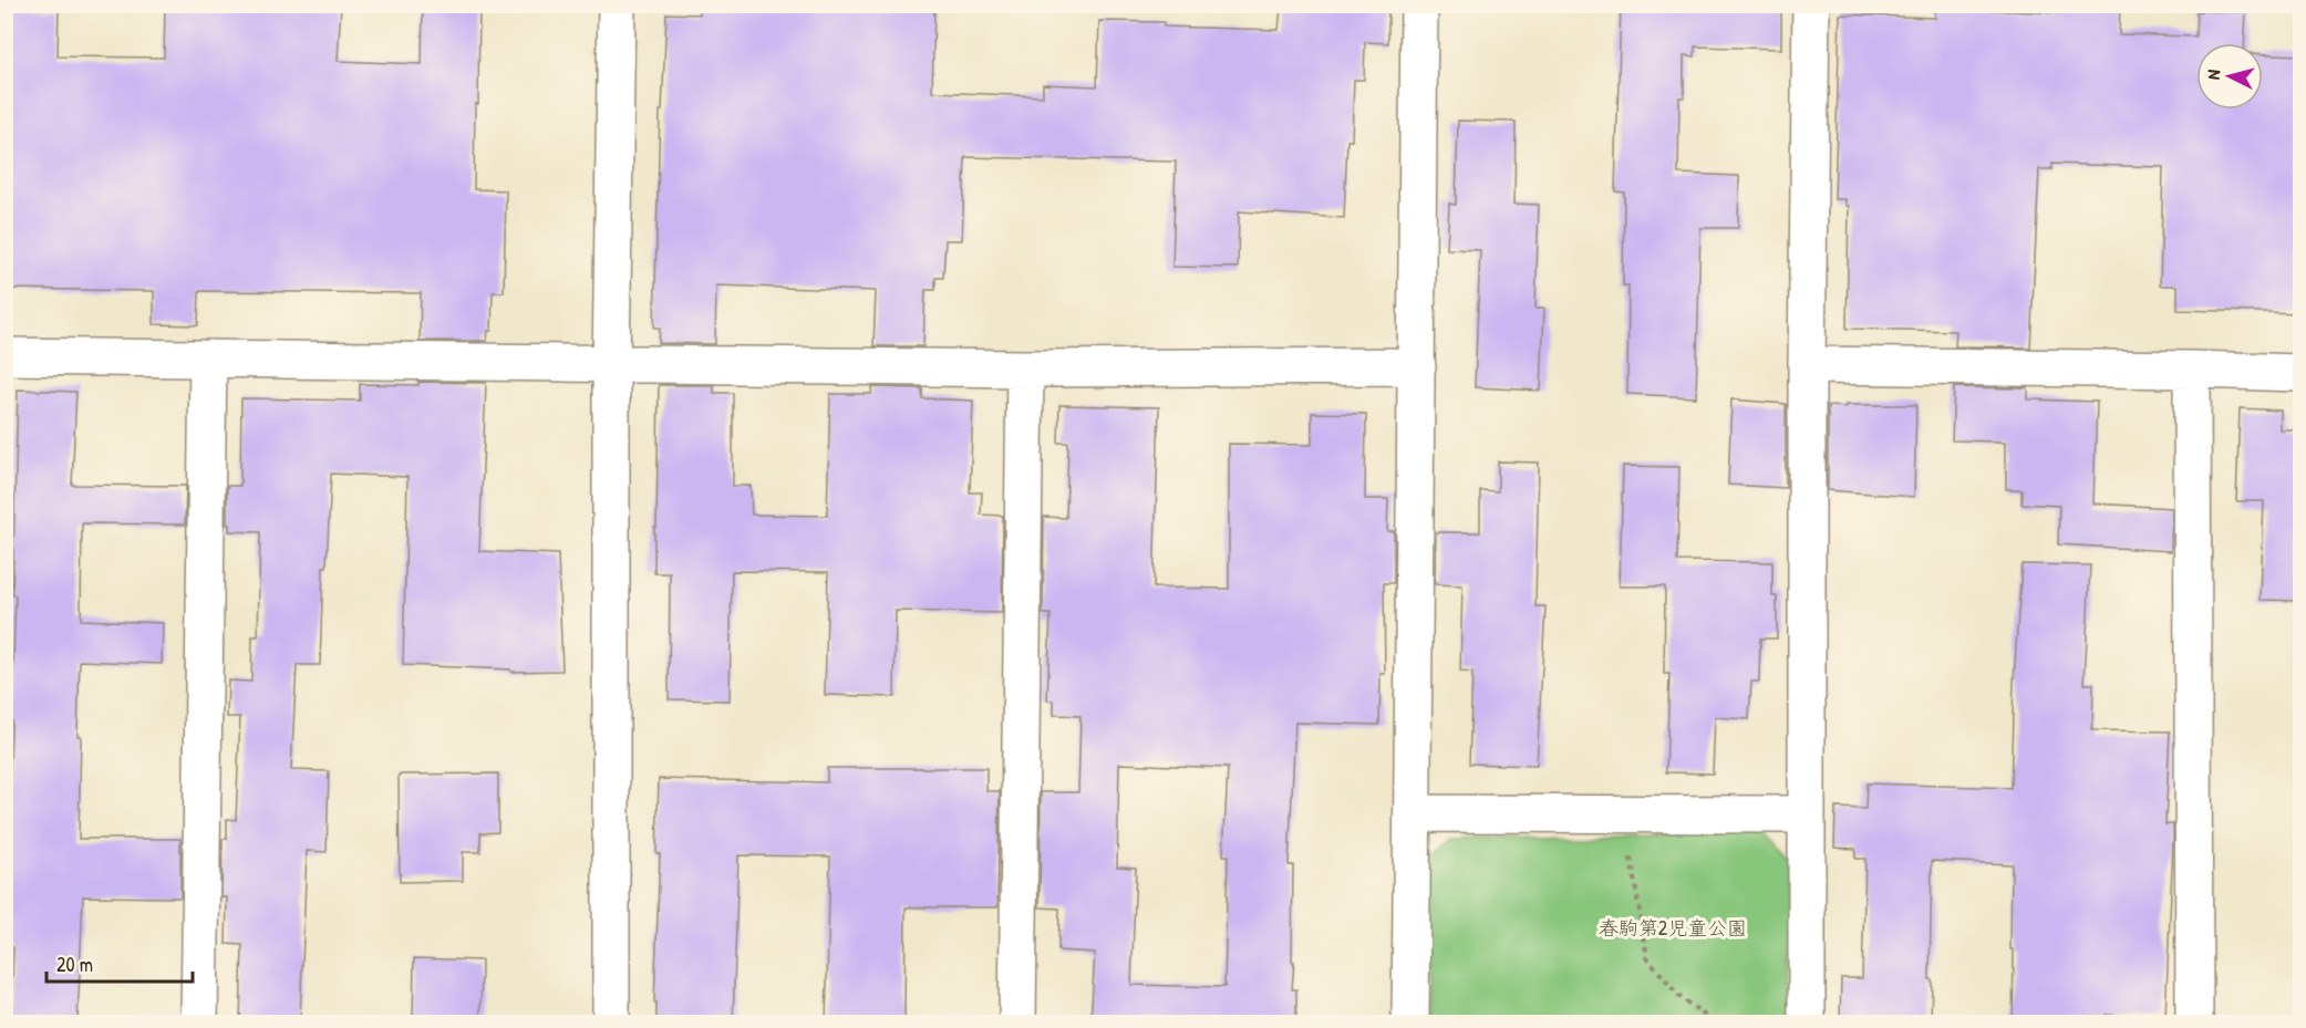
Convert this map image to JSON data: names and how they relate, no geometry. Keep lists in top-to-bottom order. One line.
{"parks":["春駒第2児童公園"],"scale_bar":"20 m","north":"left"}
